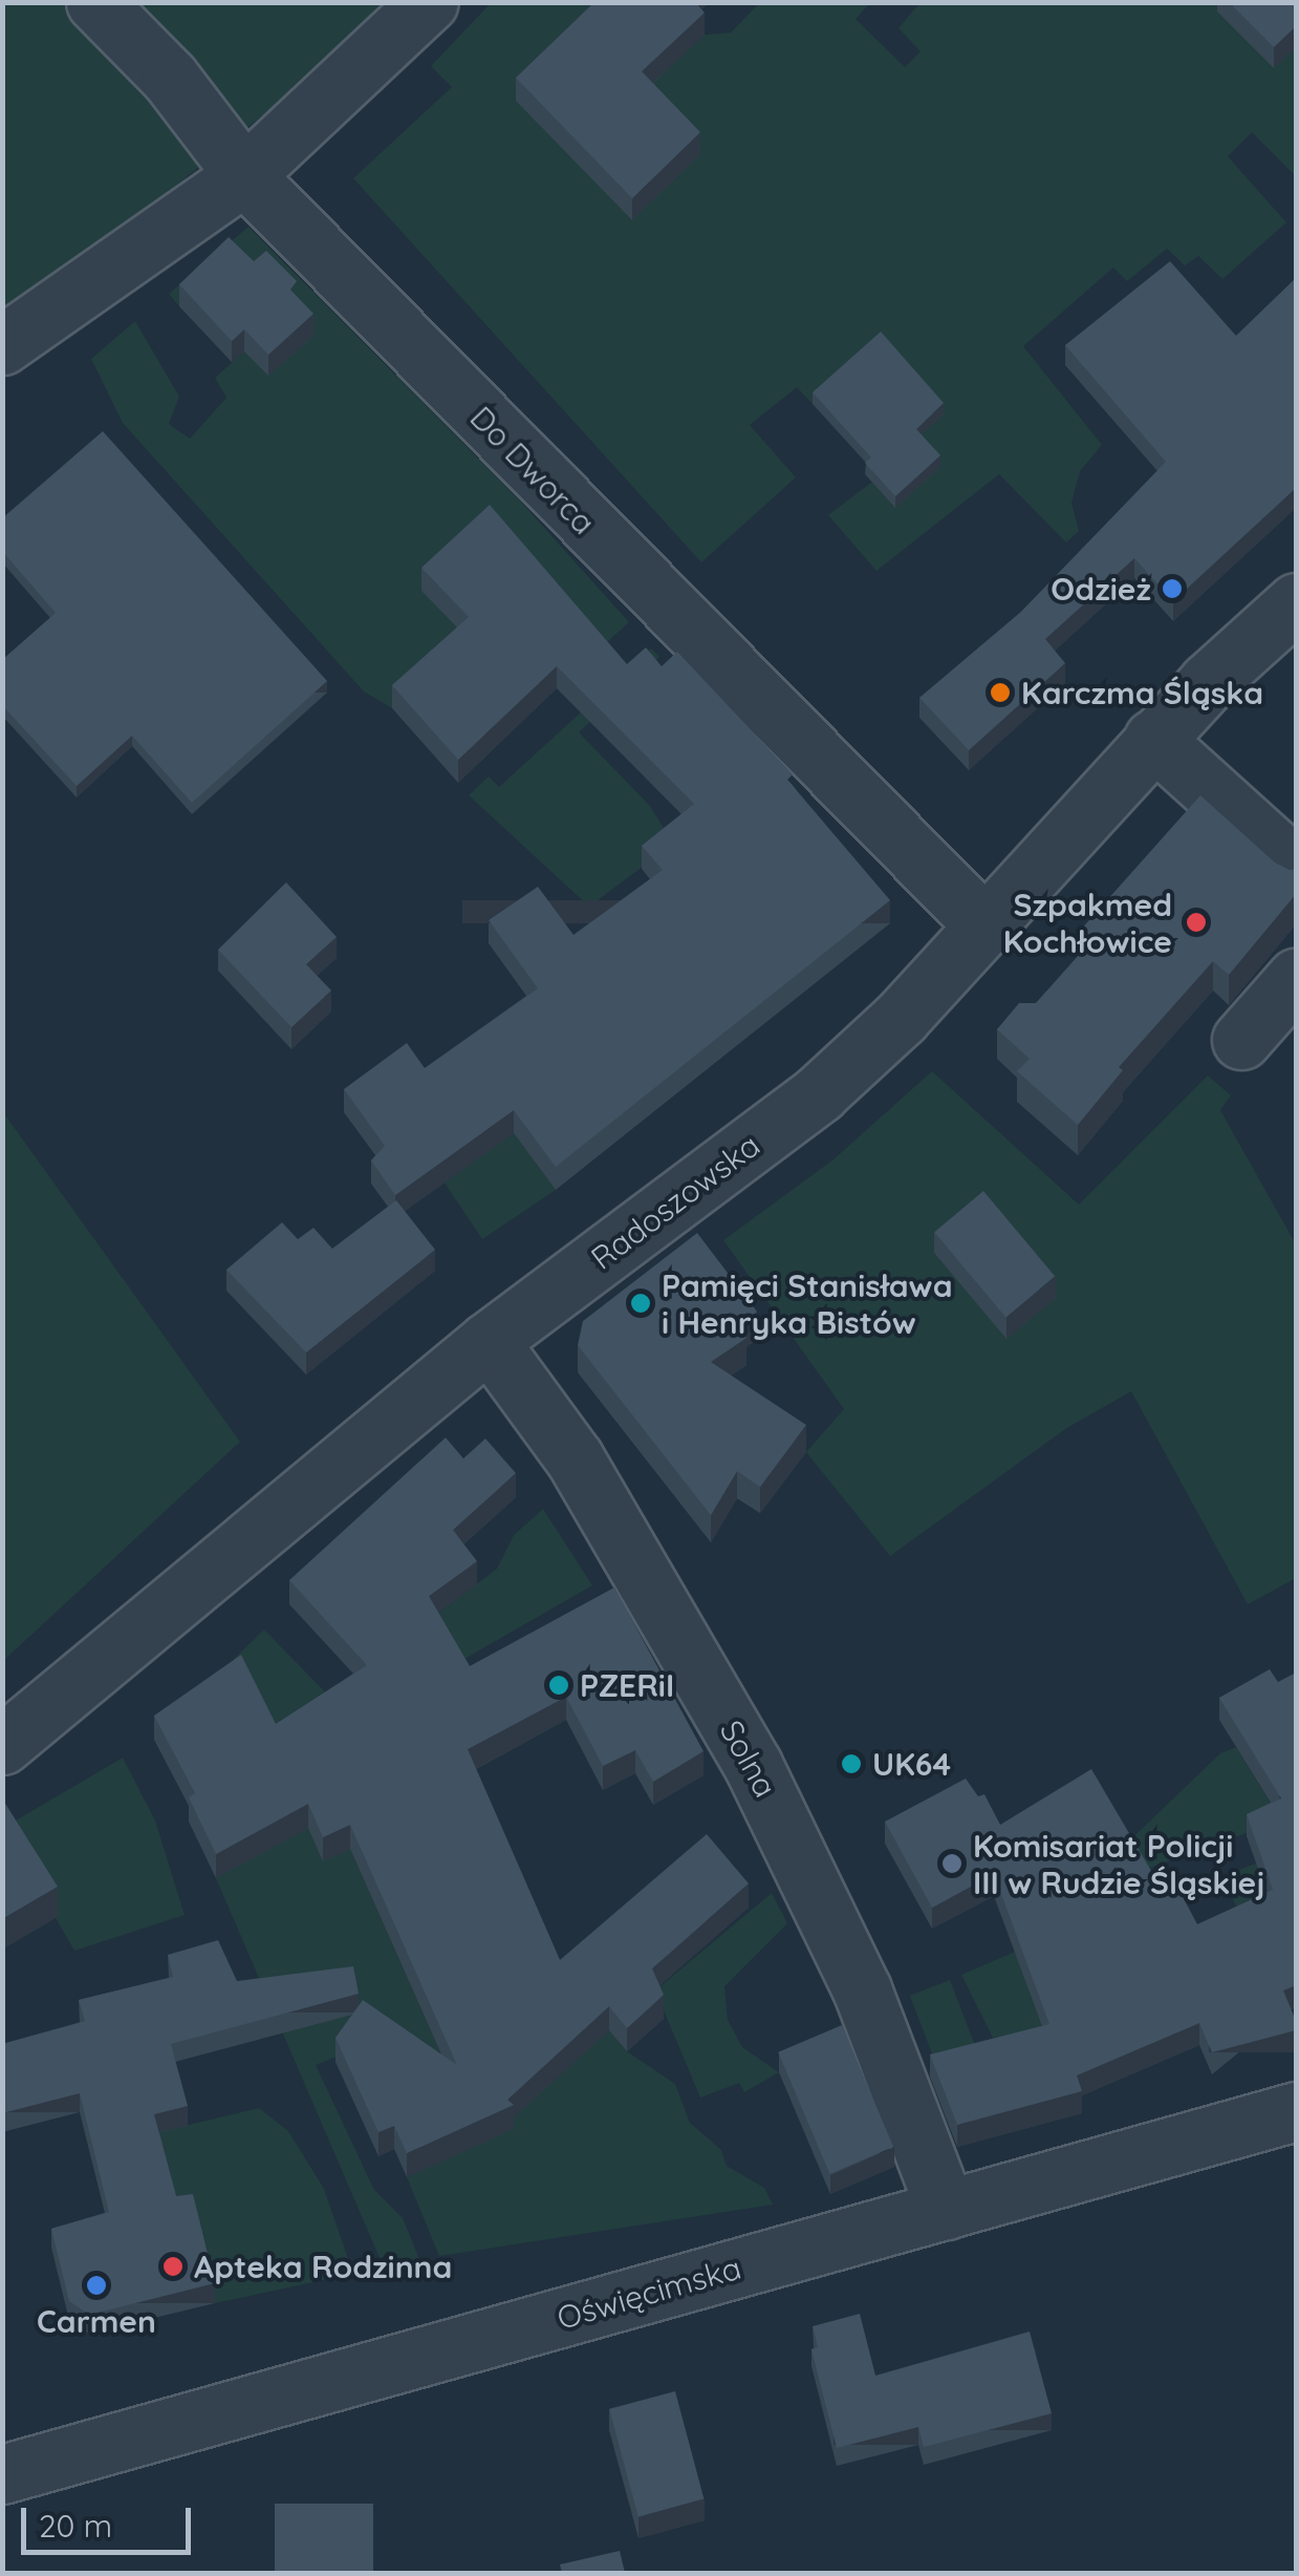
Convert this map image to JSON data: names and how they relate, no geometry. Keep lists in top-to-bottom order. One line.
{"streets":{"street":["Do Dworca","Radoszowska","Solna","Oświęcimska"]},"crossings":[["Do Dworca","Radoszowska"],["Radoszowska","Solna"],["Solna","Oświęcimska"]],"places":["Odzież","Karczma Śląska","Szpakmed Kochłowice","Pamięci Stanisława i Henryka Bistów","PZERiI","UK64","Komisariat Policji III w Rudzie Śląskiej","Apteka Rodzinna","Carmen"],"scale_bar":"20 m"}
